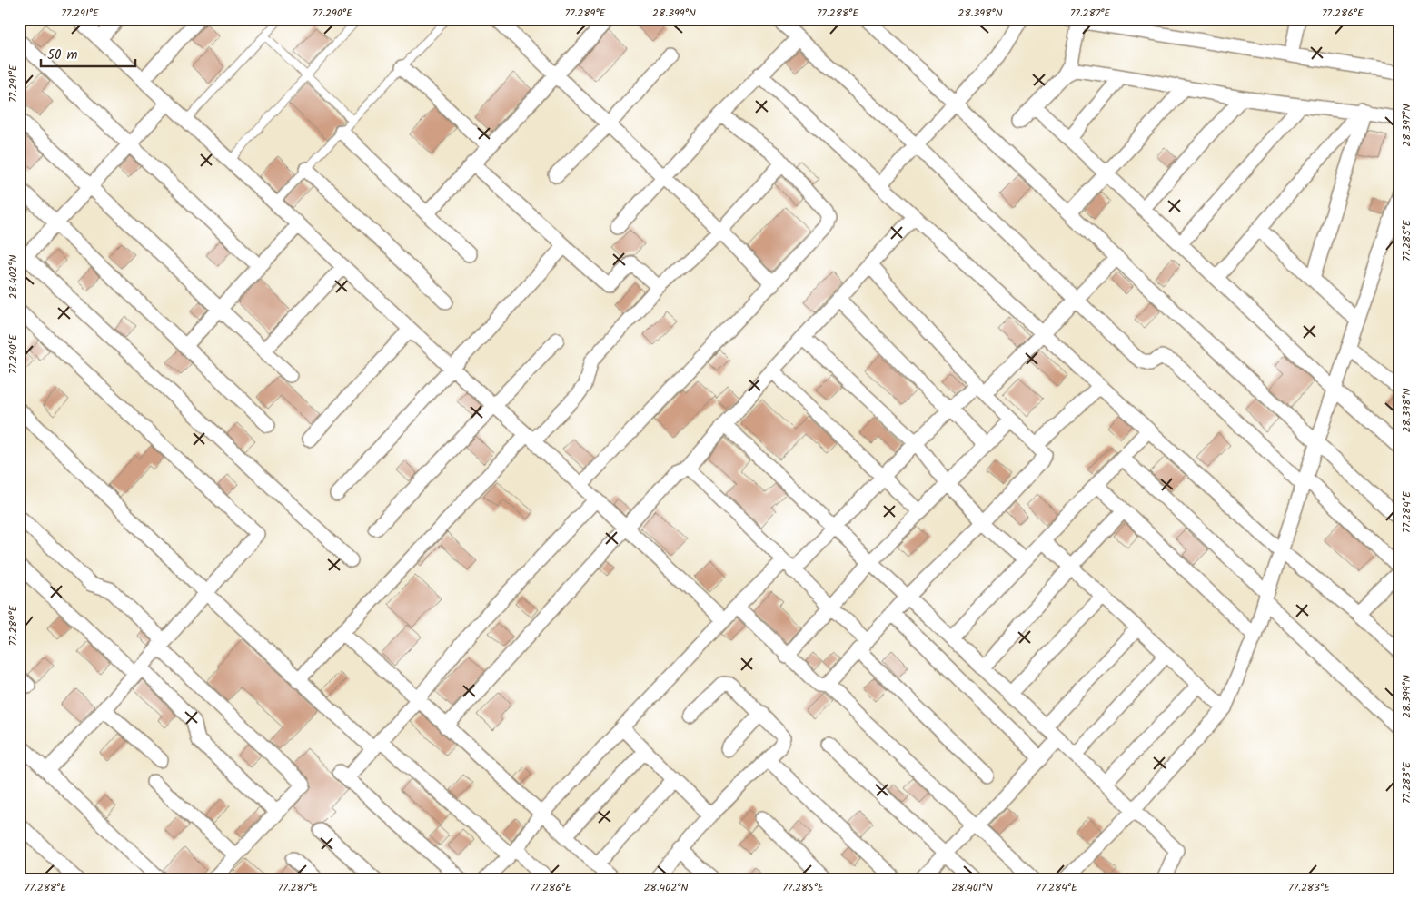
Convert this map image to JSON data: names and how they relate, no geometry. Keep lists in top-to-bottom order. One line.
{"scale_bar":"50 m","coordinates":["77.291°E","77.290°E","77.289°E","28.399°N","77.288°E","28.398°N","77.287°E","77.286°E","28.397°N","77.285°E","28.402°N","77.284°E","77.283°E","28.401°N"]}
